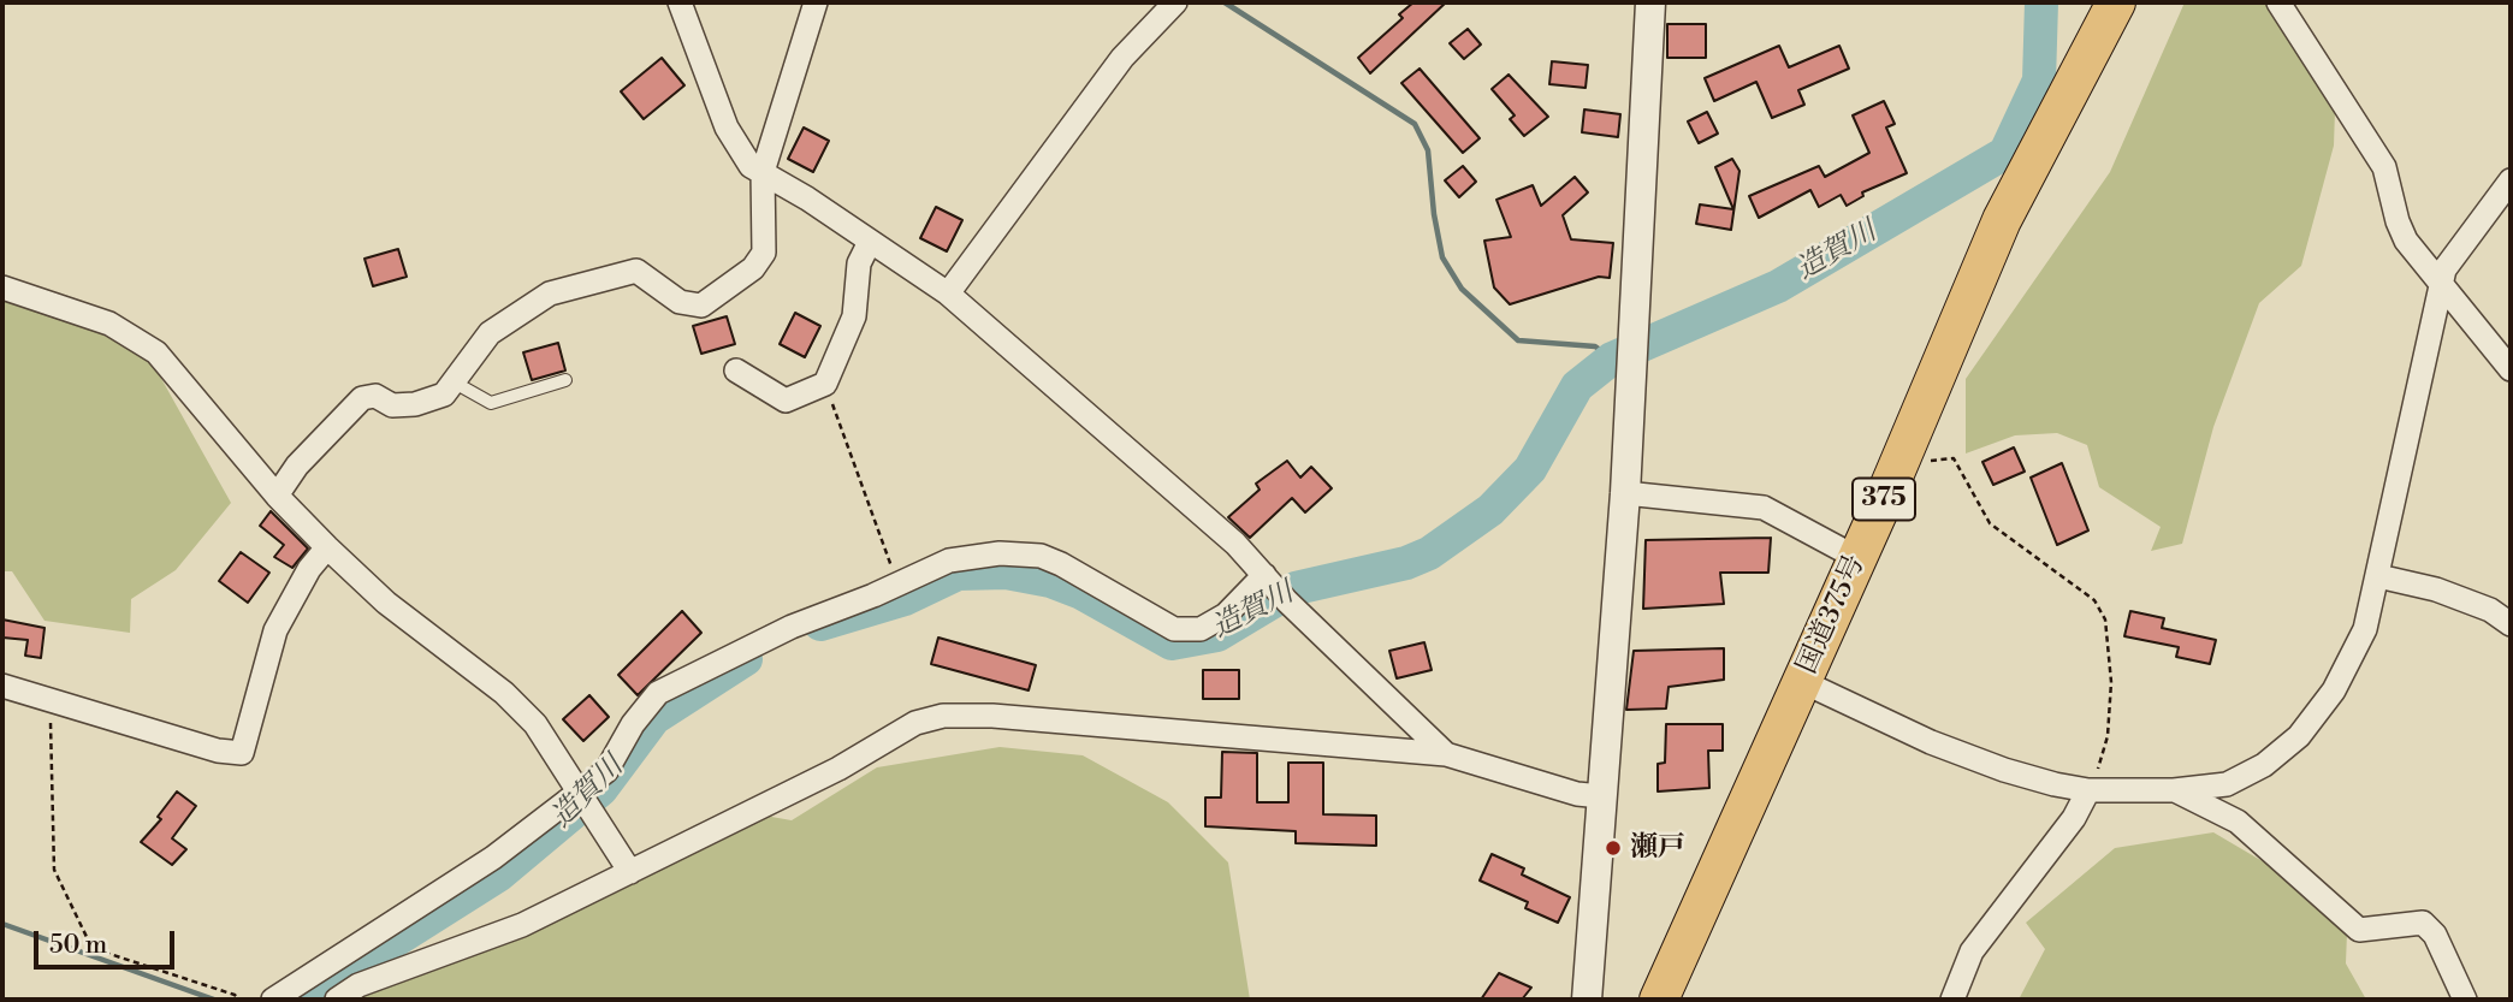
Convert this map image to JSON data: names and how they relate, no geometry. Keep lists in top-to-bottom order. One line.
{"streets":{"highway":["375","国道375号"]},"water":["造賀川"],"places":["瀬戸"],"scale_bar":"50 m"}
